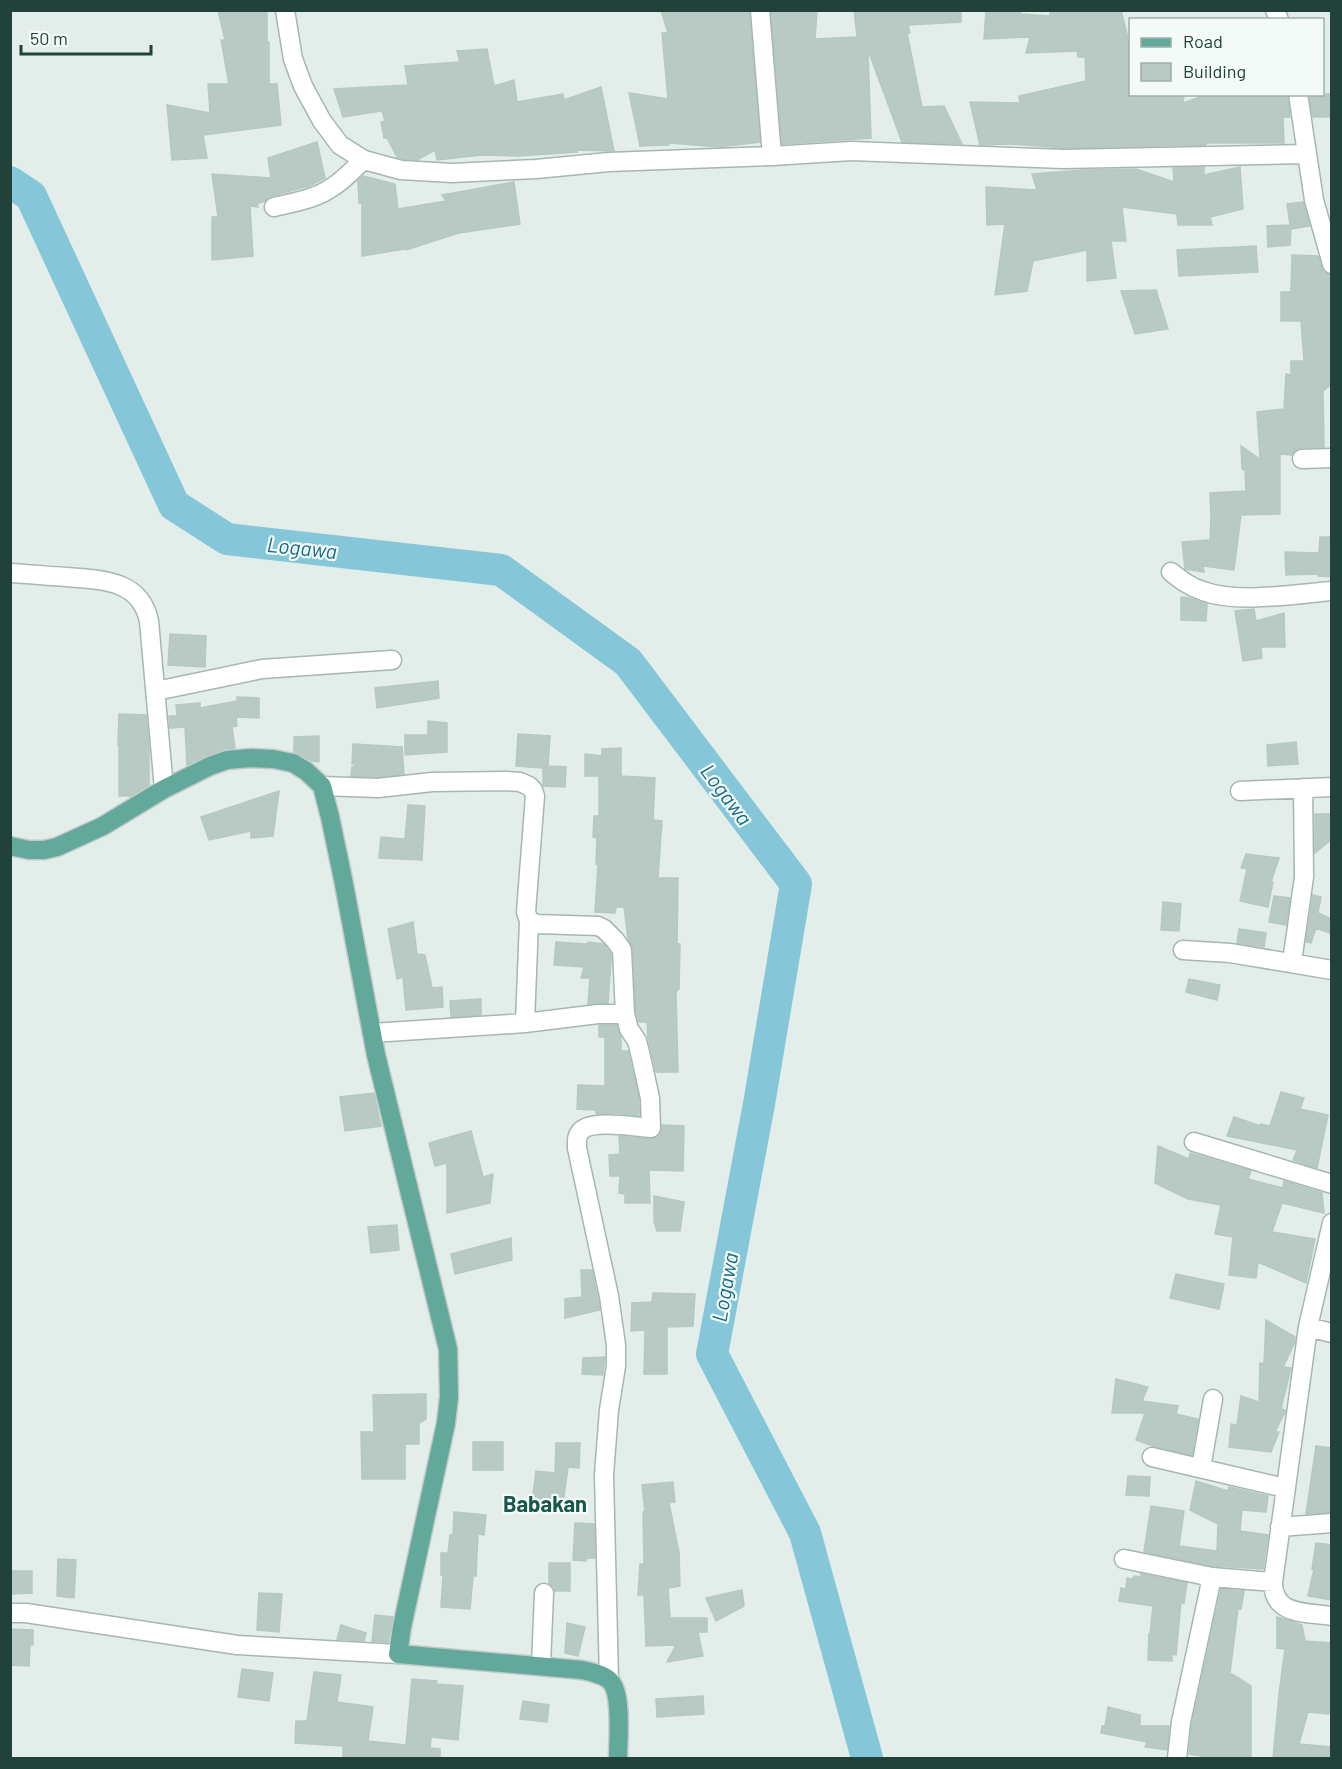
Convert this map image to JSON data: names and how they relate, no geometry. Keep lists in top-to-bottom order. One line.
{"districts":["Babakan"],"water":["Logawa"],"legend":["Road","Building"],"scale_bar":"50 m"}
